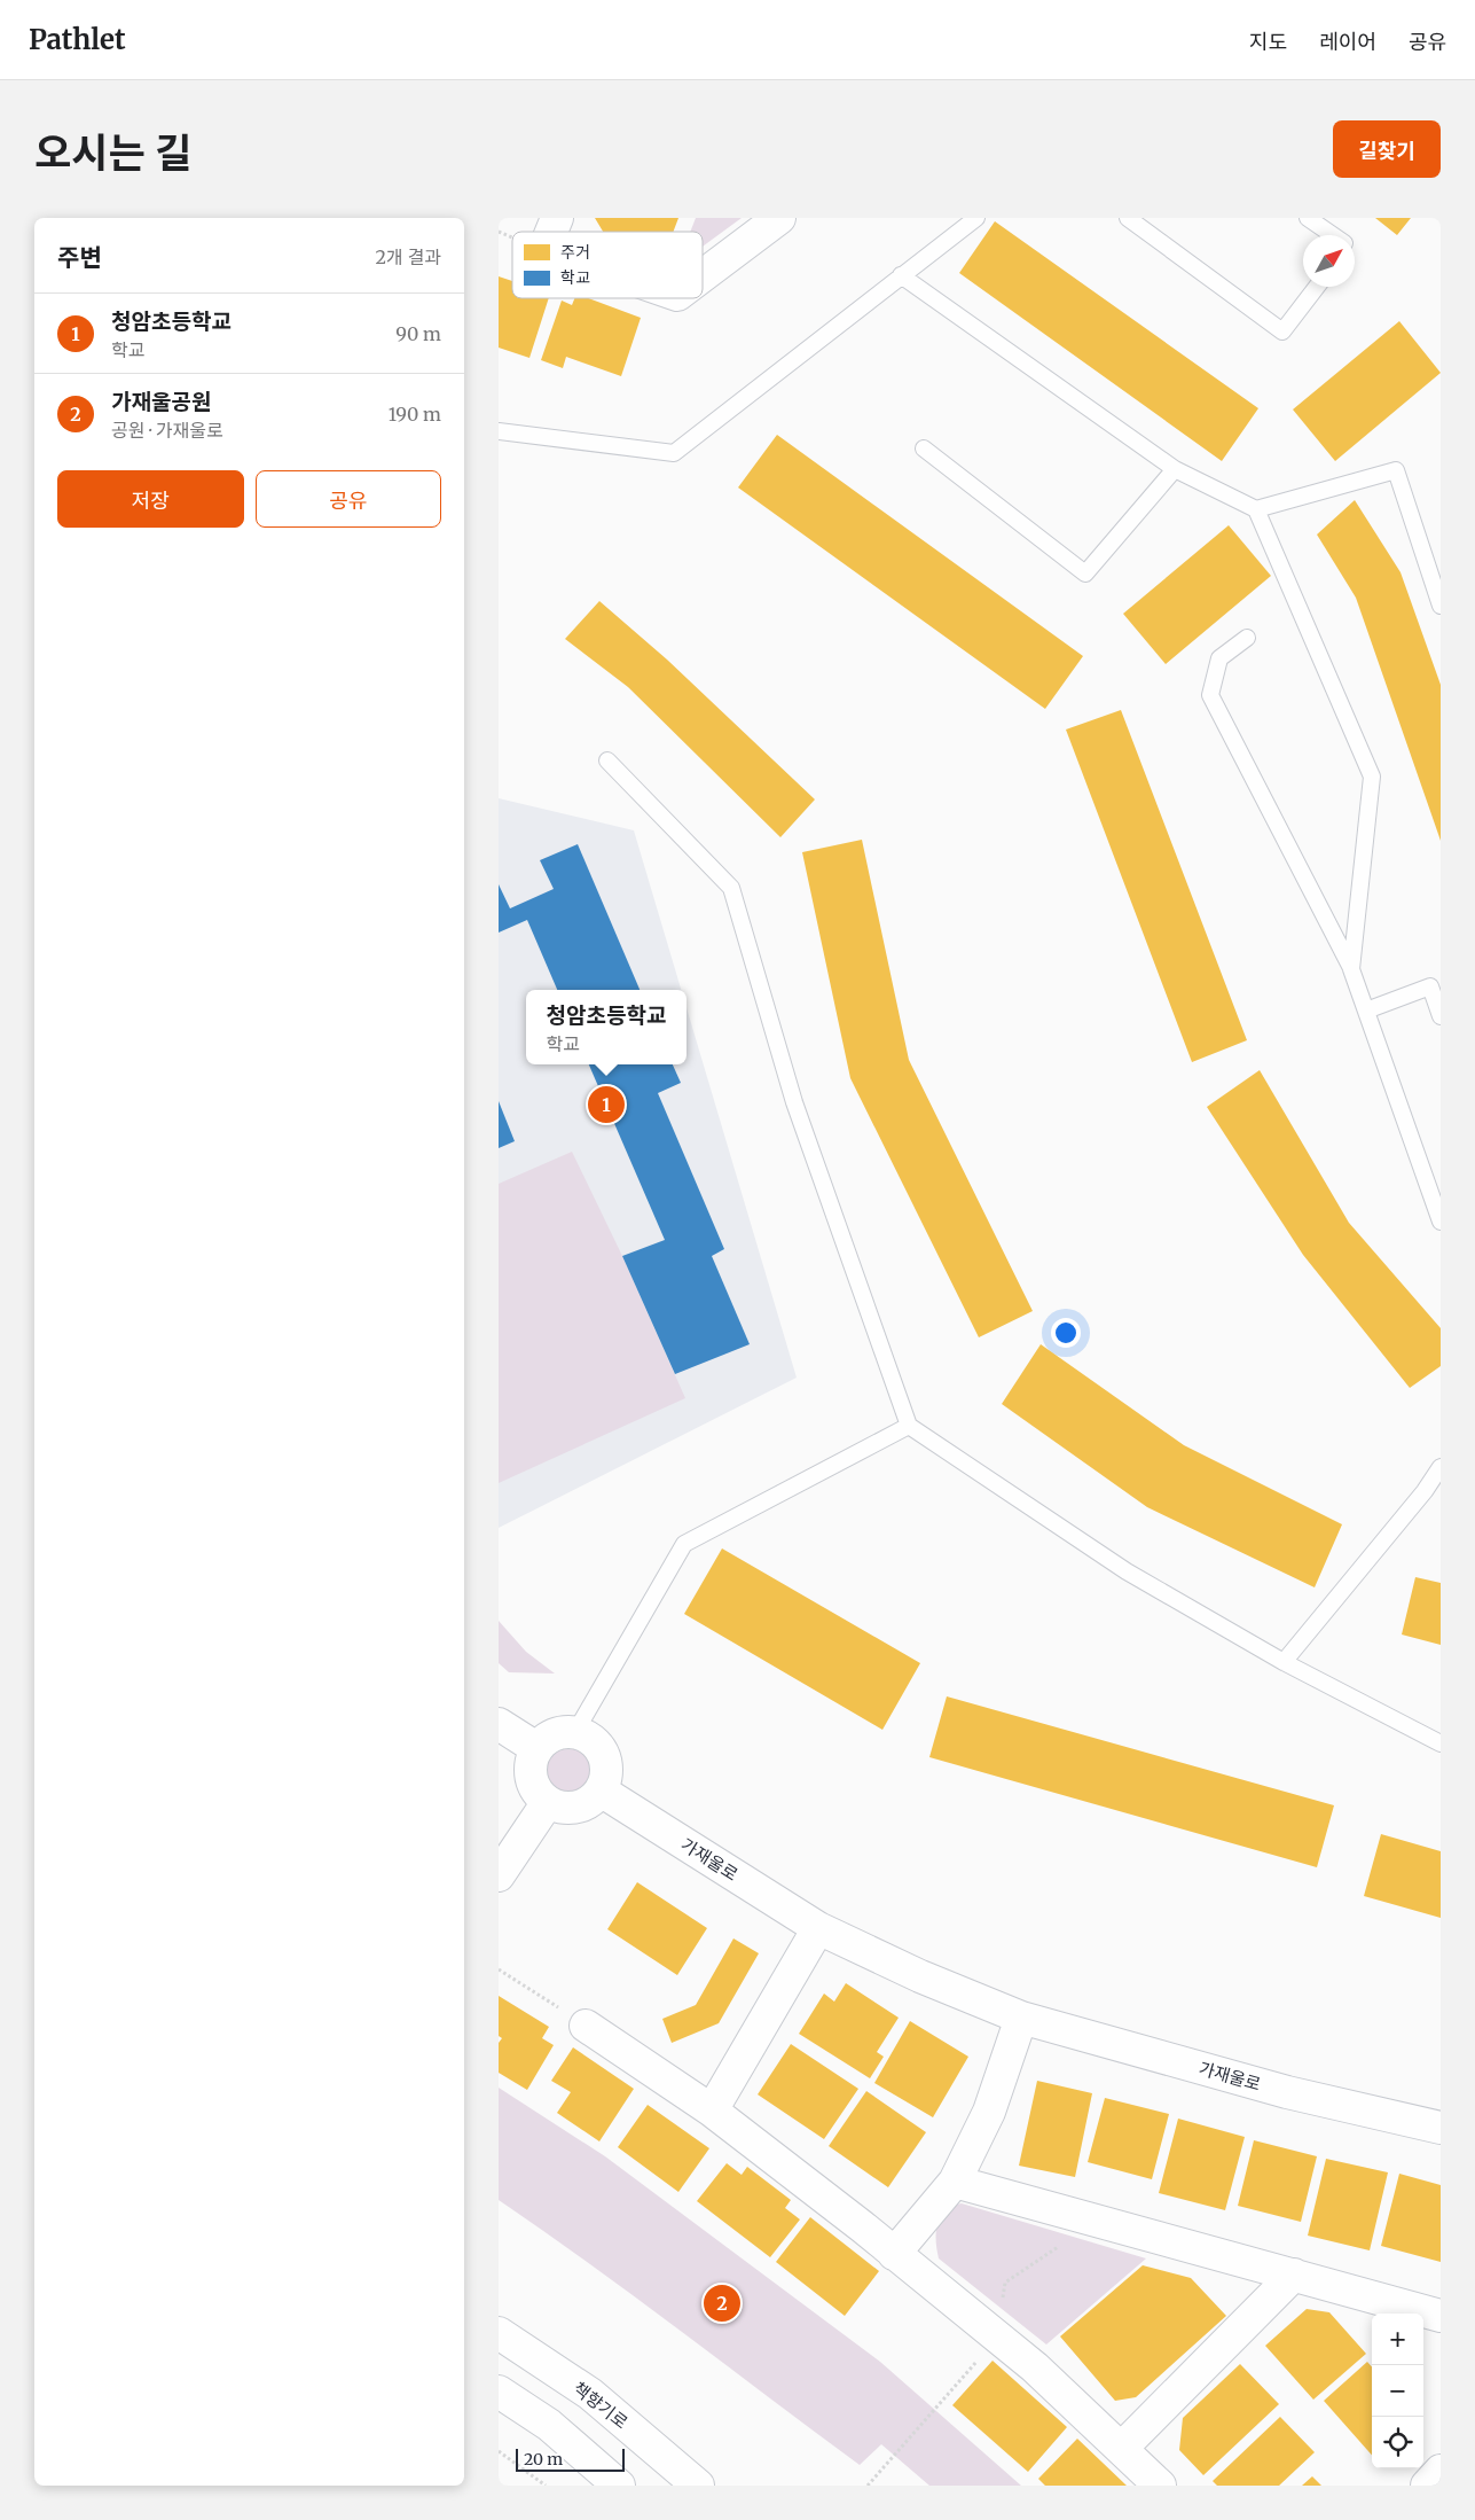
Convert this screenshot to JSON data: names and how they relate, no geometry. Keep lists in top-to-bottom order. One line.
{"streets":{"street":["가재울로","책향기로"]},"legend":["주거","학교"],"scale_bar":"20 m","north":"top right","page":{"header":"Pathlet","nav":["지도","레이어","공유"],"title":"오시는 길","buttons":["길찾기",["저장","공유"]],"heading":["주변","2개 결과"],"list":[{"mark":"1","name":"청암초등학교","note":"학교","value":"90 m"},{"mark":"2","name":"가재울공원","note":"공원 · 가재울로","value":"190 m"}],"popup":["청암초등학교","학교"],"pins":["1","2"],"map_buttons":["+","−"],"scale":"20 m"}}
